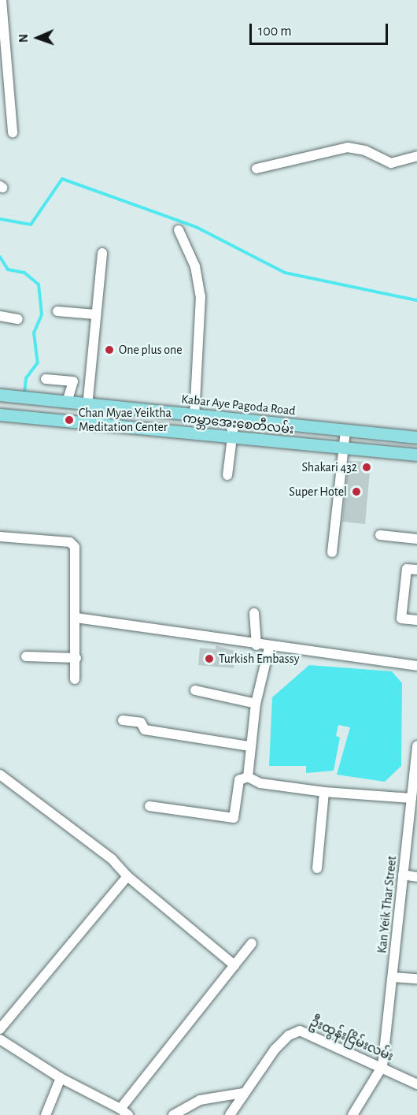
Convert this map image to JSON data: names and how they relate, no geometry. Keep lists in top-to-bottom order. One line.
{"streets":{"main road":["Kabar Aye Pagoda Road","ကမ္ဘာအေးစေတီလမ်း"],"street":["Kan Yeik Thar Street","ဦးထွန်းငြိမ်းလမ်း"]},"crossings":[["Kan Yeik Thar Street","ဦးထွန်းငြိမ်းလမ်း"]],"places":["One plus one","Chan Myae Yeiktha Meditation Center","Shakari 432","Super Hotel","Turkish Embassy"],"scale_bar":"100 m","north":"left"}
